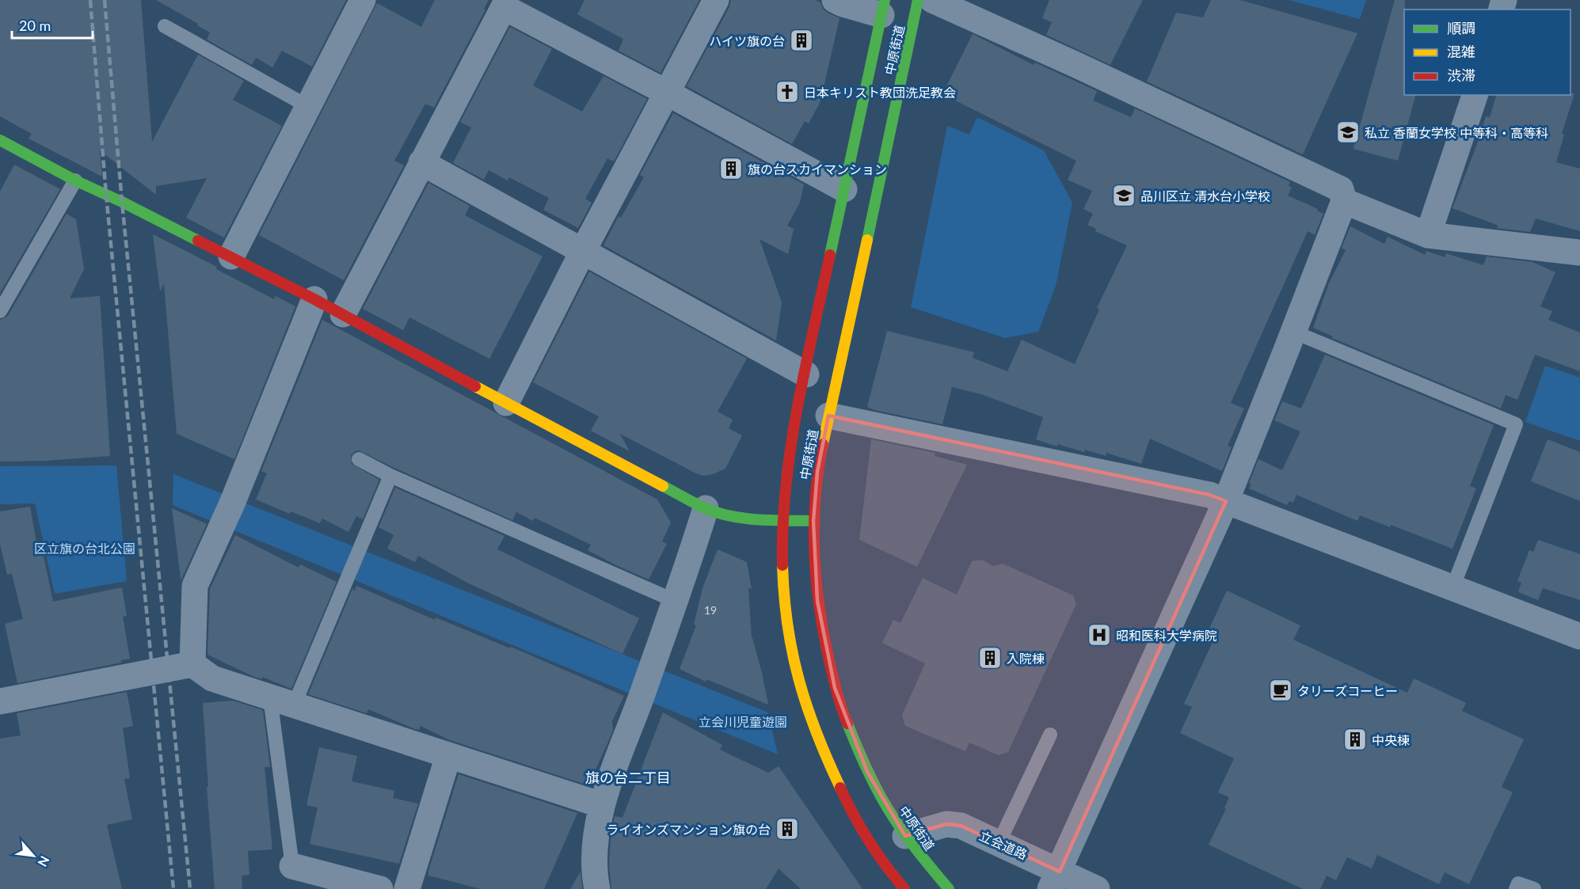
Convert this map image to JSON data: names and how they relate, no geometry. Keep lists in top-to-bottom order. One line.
{"streets":{"main road":["中原街道"],"street":["立会道路"]},"crossings":[["中原街道","立会道路"]],"districts":["旗の台二丁目"],"parks":["区立旗の台北公園","立会川児童遊園"],"places":{"building":["ハイツ旗の台","旗の台スカイマンション","入院棟","中央棟","ライオンズマンション旗の台"],"church":["日本キリスト教団洗足教会"],"school or university":["私立 香蘭女学校 中等科・高等科","品川区立 清水台小学校"],"hospital":["昭和医科大学病院"],"cafe":["タリーズコーヒー"]},"house_numbers":["19"],"legend":["順調","混雑","渋滞"],"scale_bar":"20 m","north":"bottom right"}
